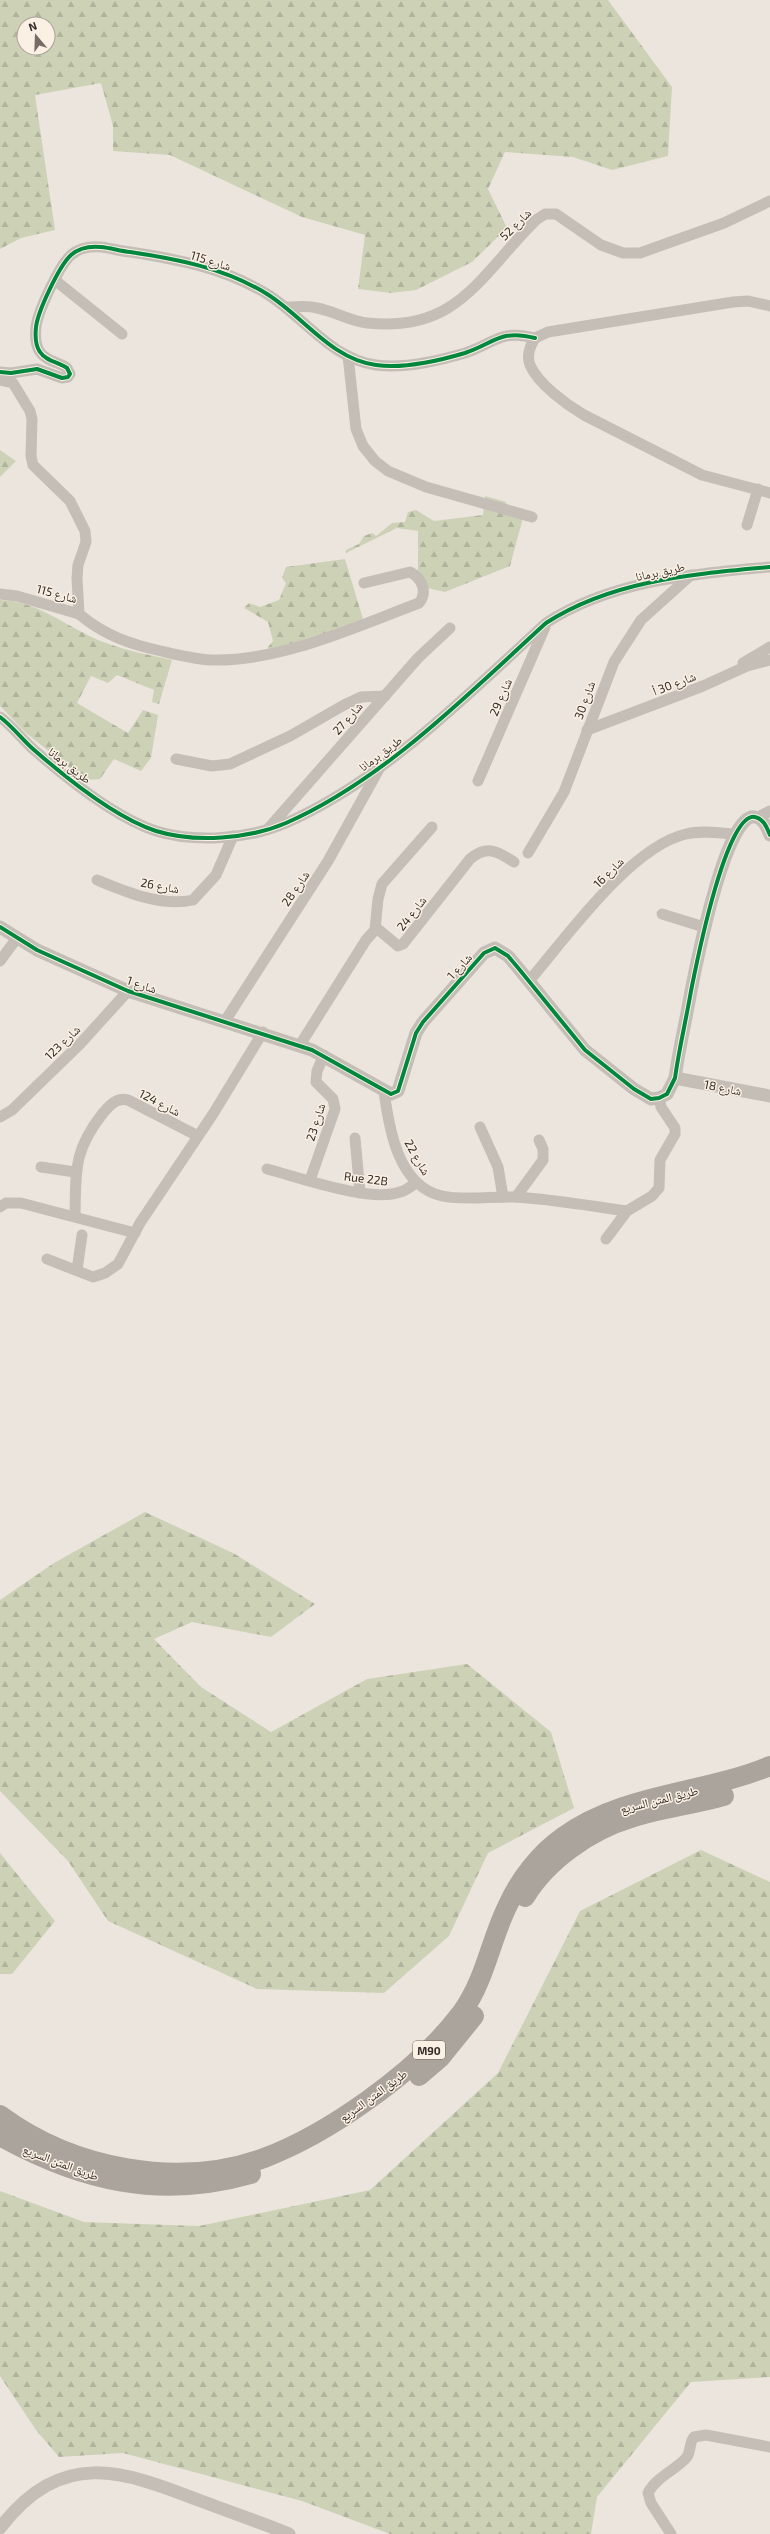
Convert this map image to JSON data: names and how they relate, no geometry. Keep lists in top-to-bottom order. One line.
{"streets":{"highway":["طريق المتن السريع","M90"],"street":["شارع 52","شارع 115","طريق برمانا","شارع 30 أ","شارع 29","شارع 30","شارع 27","شارع 16","شارع 26","شارع 28","شارع 24","شارع 1","شارع 123","شارع 18","شارع 124","شارع 23","شارع 22","Rue 22B"]},"crossings":[["شارع 52","شارع 115"],["طريق برمانا","شارع 29"],["طريق برمانا","شارع 30"],["طريق برمانا","شارع 27"],["طريق برمانا","شارع 26"],["طريق برمانا","شارع 28"],["شارع 30 أ","شارع 30"],["شارع 16","شارع 1"],["شارع 28","شارع 1"],["شارع 1","شارع 123"],["شارع 1","شارع 23"],["شارع 1","شارع 22"],["شارع 23","Rue 22B"],["شارع 22","Rue 22B"]],"north":"top"}
